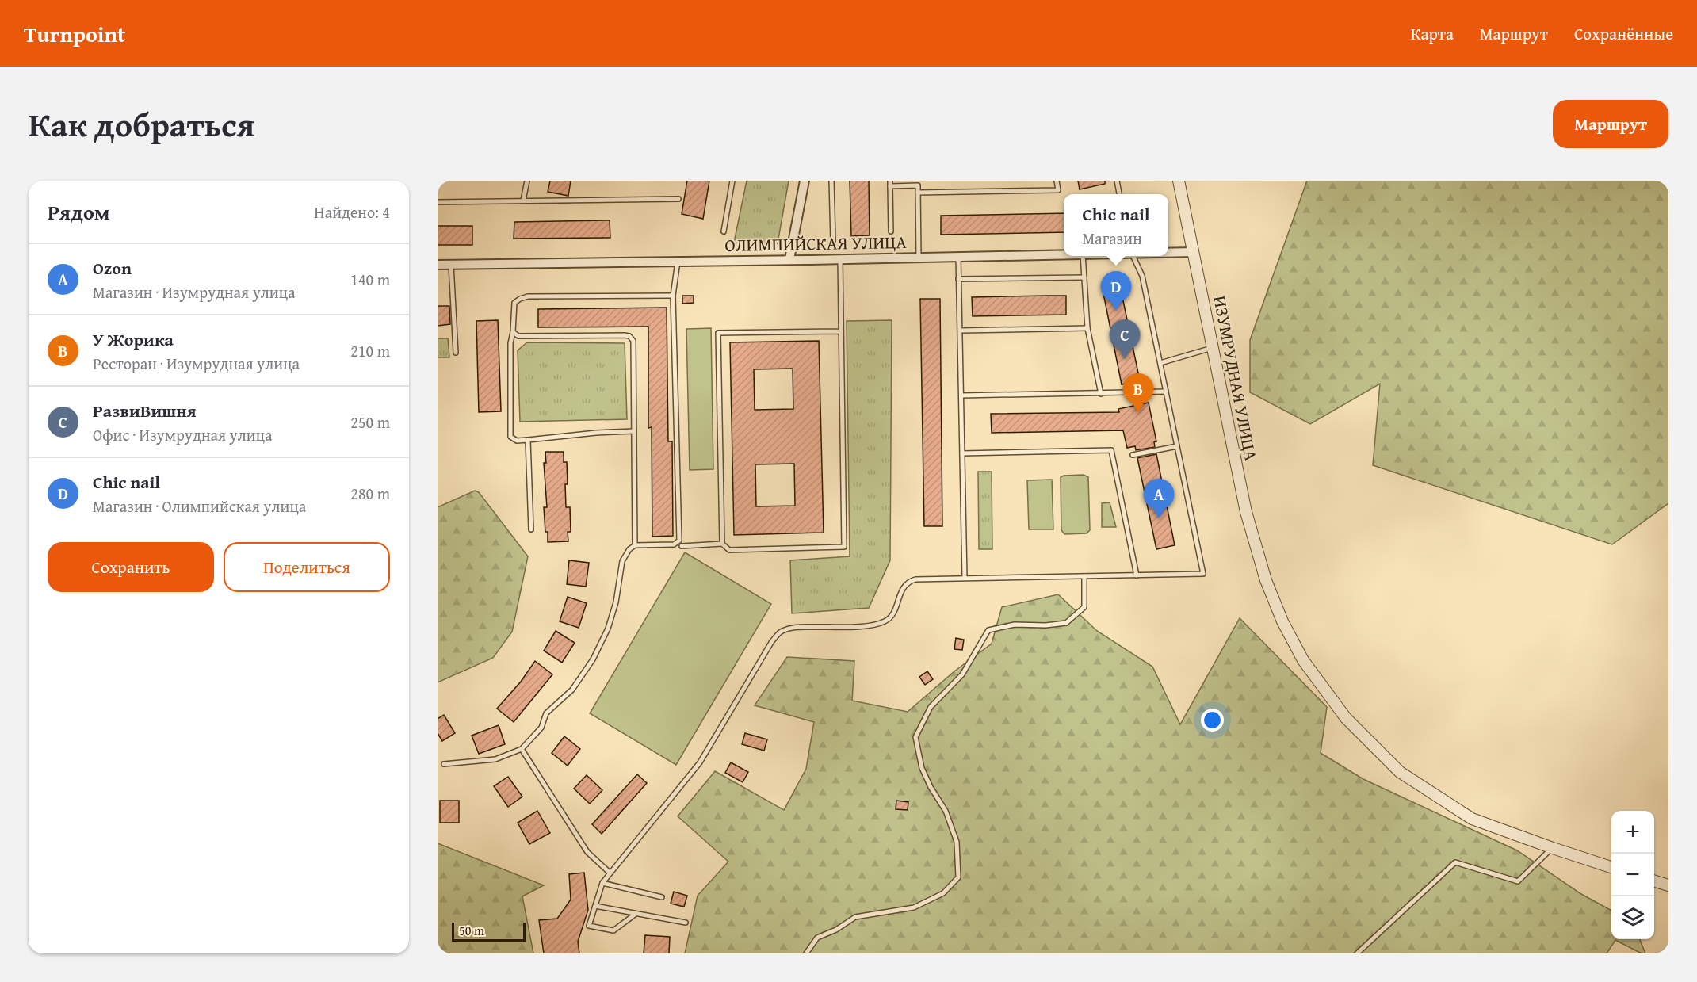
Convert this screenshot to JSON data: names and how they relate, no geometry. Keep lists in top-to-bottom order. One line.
{"streets":{"street":["ОЛИМПИЙСКАЯ УЛИЦА","ИЗУМРУДНАЯ УЛИЦА"]},"crossings":[["ОЛИМПИЙСКАЯ УЛИЦА","ИЗУМРУДНАЯ УЛИЦА"]],"scale_bar":"50 m","page":{"header":"Turnpoint","nav":["Карта","Маршрут","Сохранённые"],"title":"Как добраться","buttons":["Маршрут",["Сохранить","Поделиться"]],"heading":["Рядом","Найдено: 4"],"popup":["Chic nail","Магазин"],"list":[{"mark":"A","name":"Ozon","note":"Магазин · Изумрудная улица","value":"140 m"},{"mark":"B","name":"У Жорика","note":"Ресторан · Изумрудная улица","value":"210 m"},{"mark":"C","name":"РазвиВишня","note":"Офис · Изумрудная улица","value":"250 m"},{"mark":"D","name":"Chic nail","note":"Магазин · Олимпийская улица","value":"280 m"}],"pins":["D","C","B","A"],"map_buttons":["+","−"],"scale":"50 m"}}
